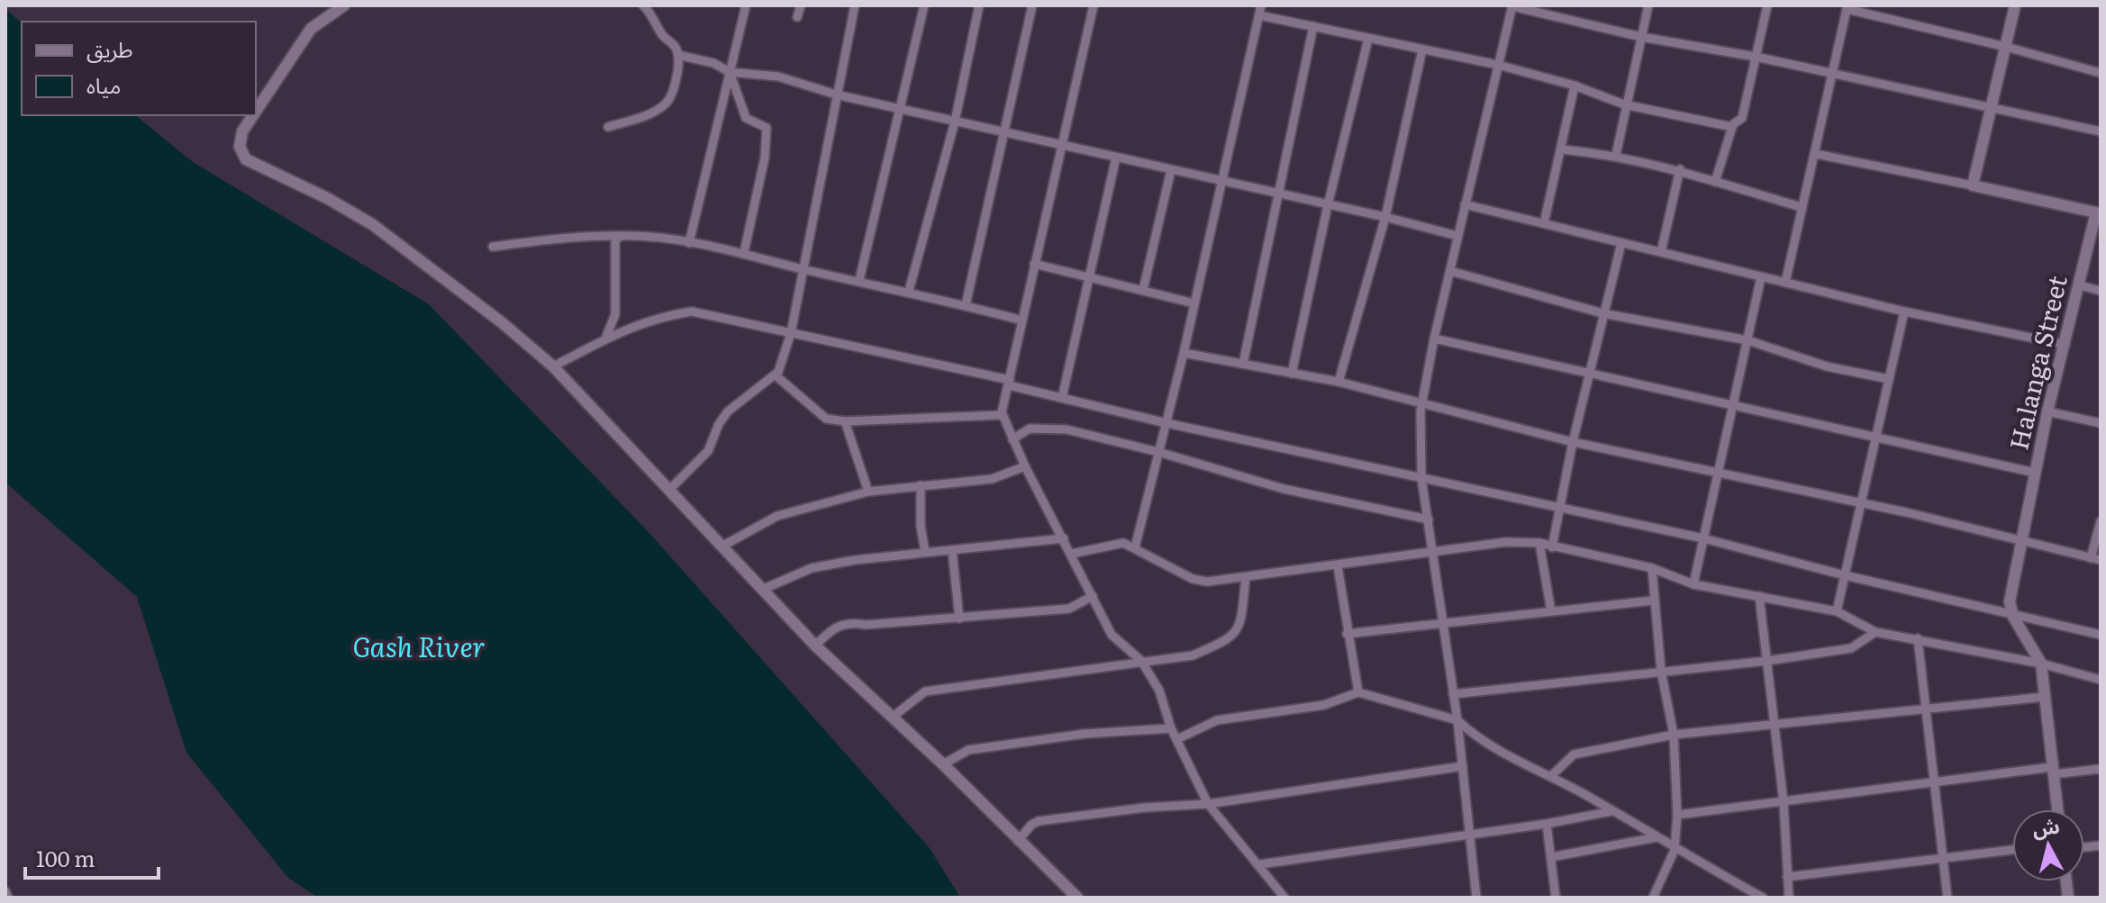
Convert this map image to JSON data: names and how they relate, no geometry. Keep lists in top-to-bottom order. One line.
{"streets":{"main road":["Halanga Street"]},"water":["Gash River"],"legend":["طريق","مياه"],"scale_bar":"100 m","north":"top"}
